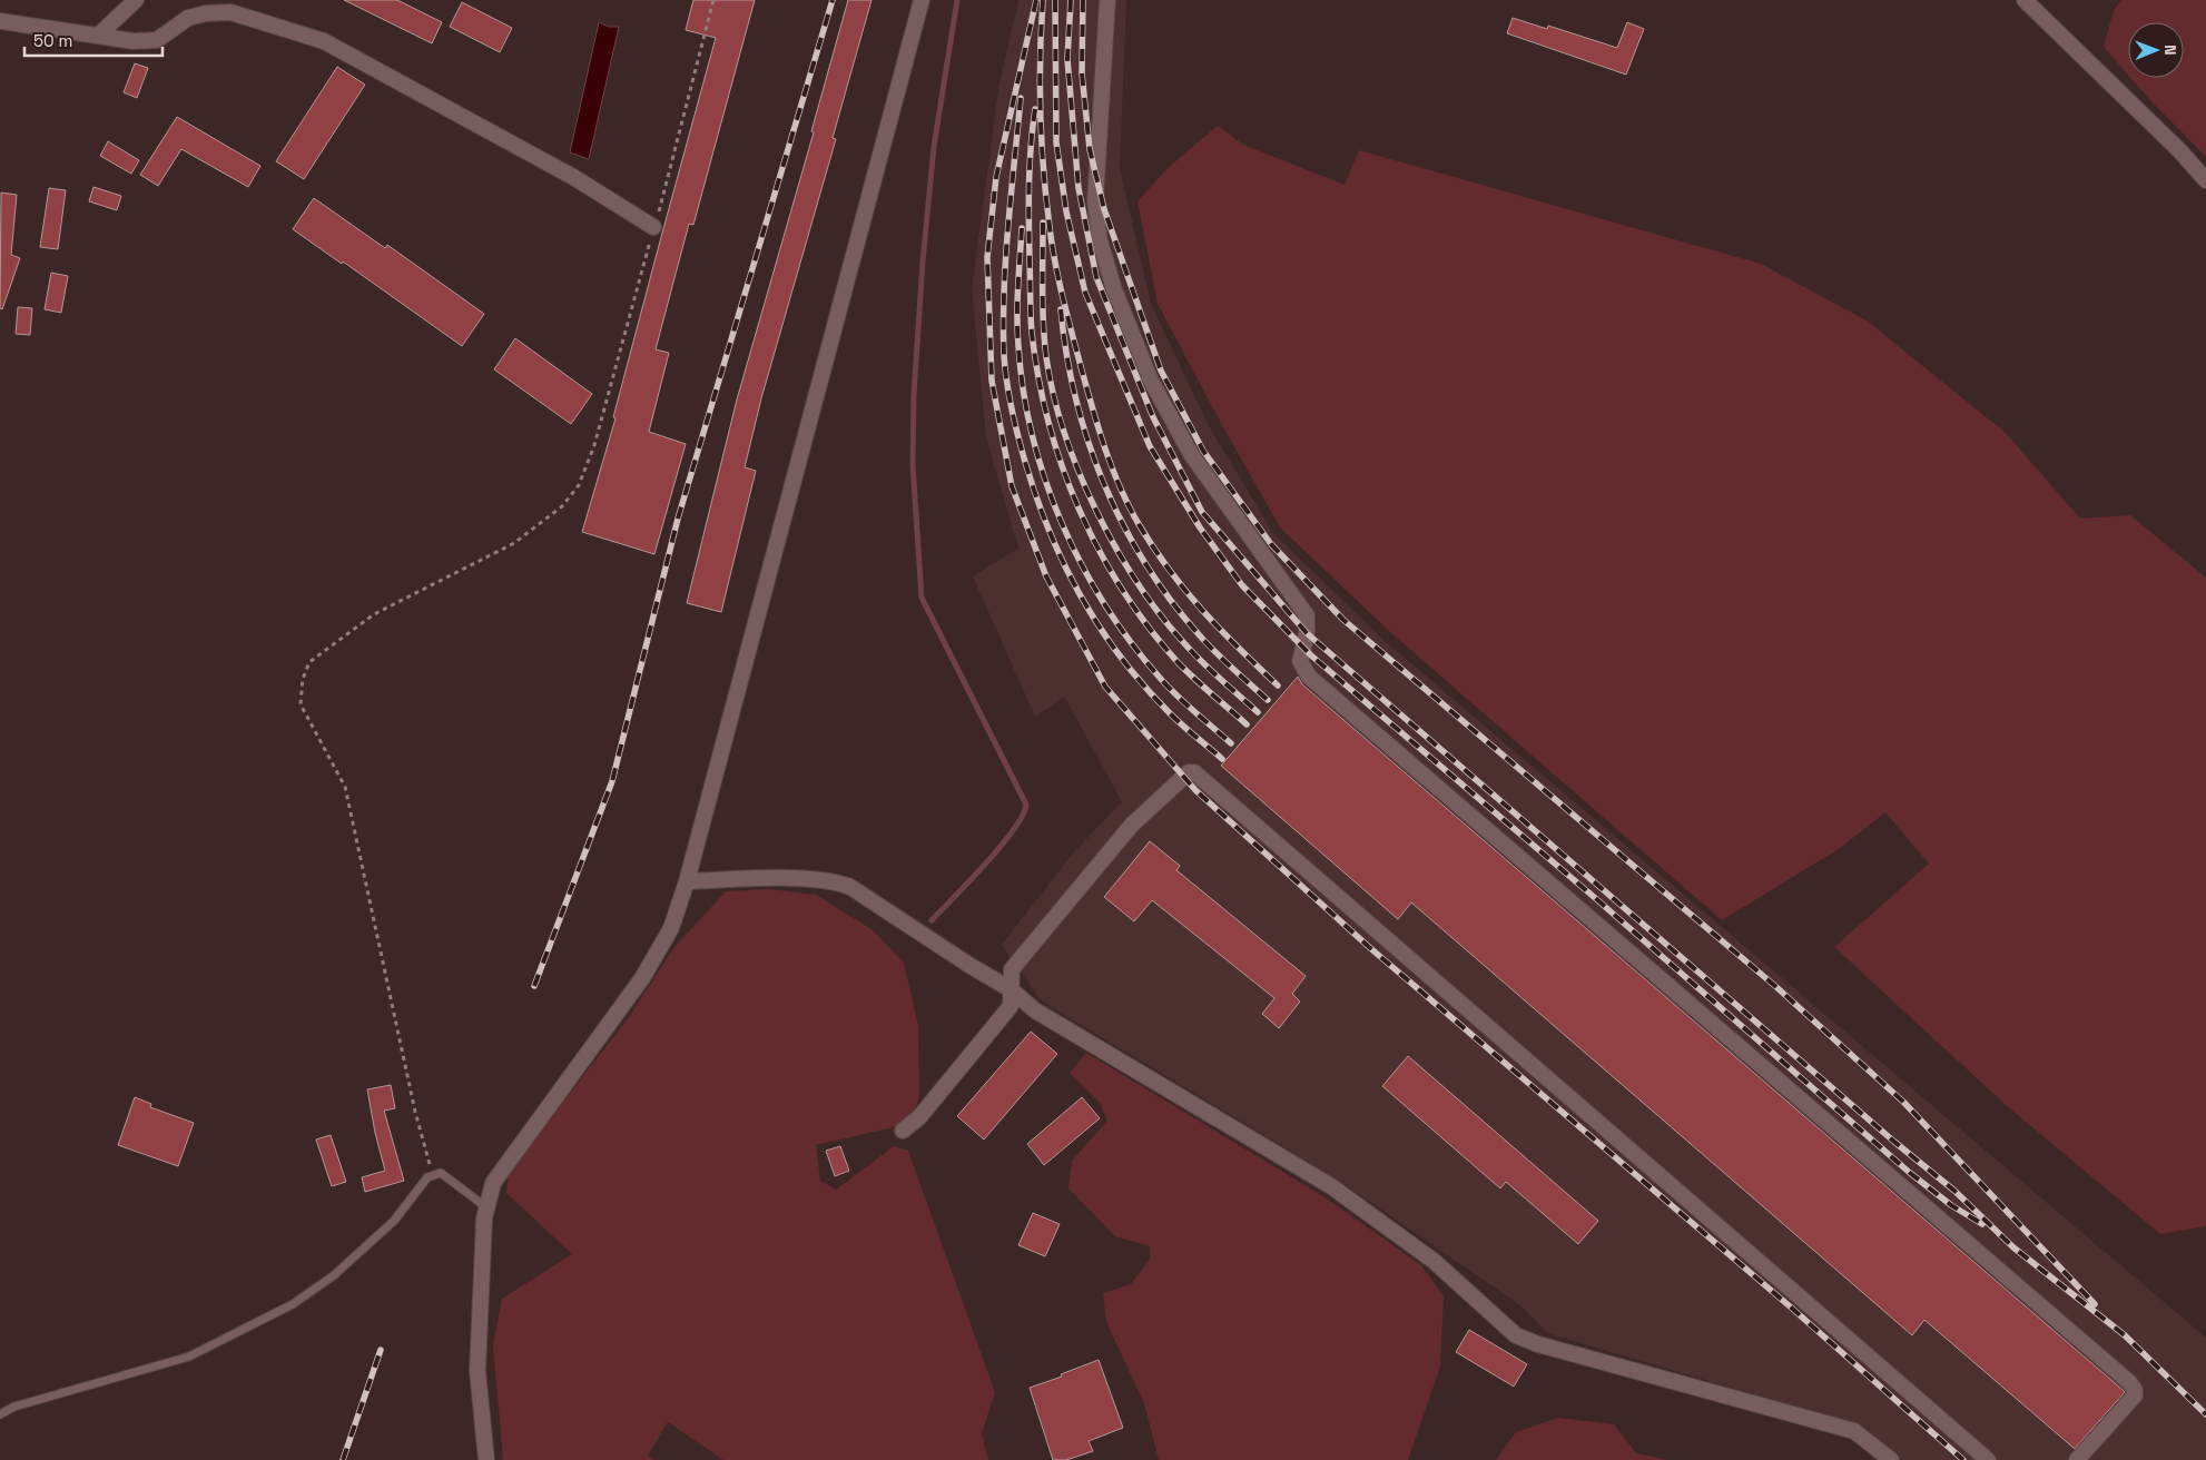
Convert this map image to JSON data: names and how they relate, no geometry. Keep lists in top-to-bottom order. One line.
{"scale_bar":"50 m","north":"right"}
